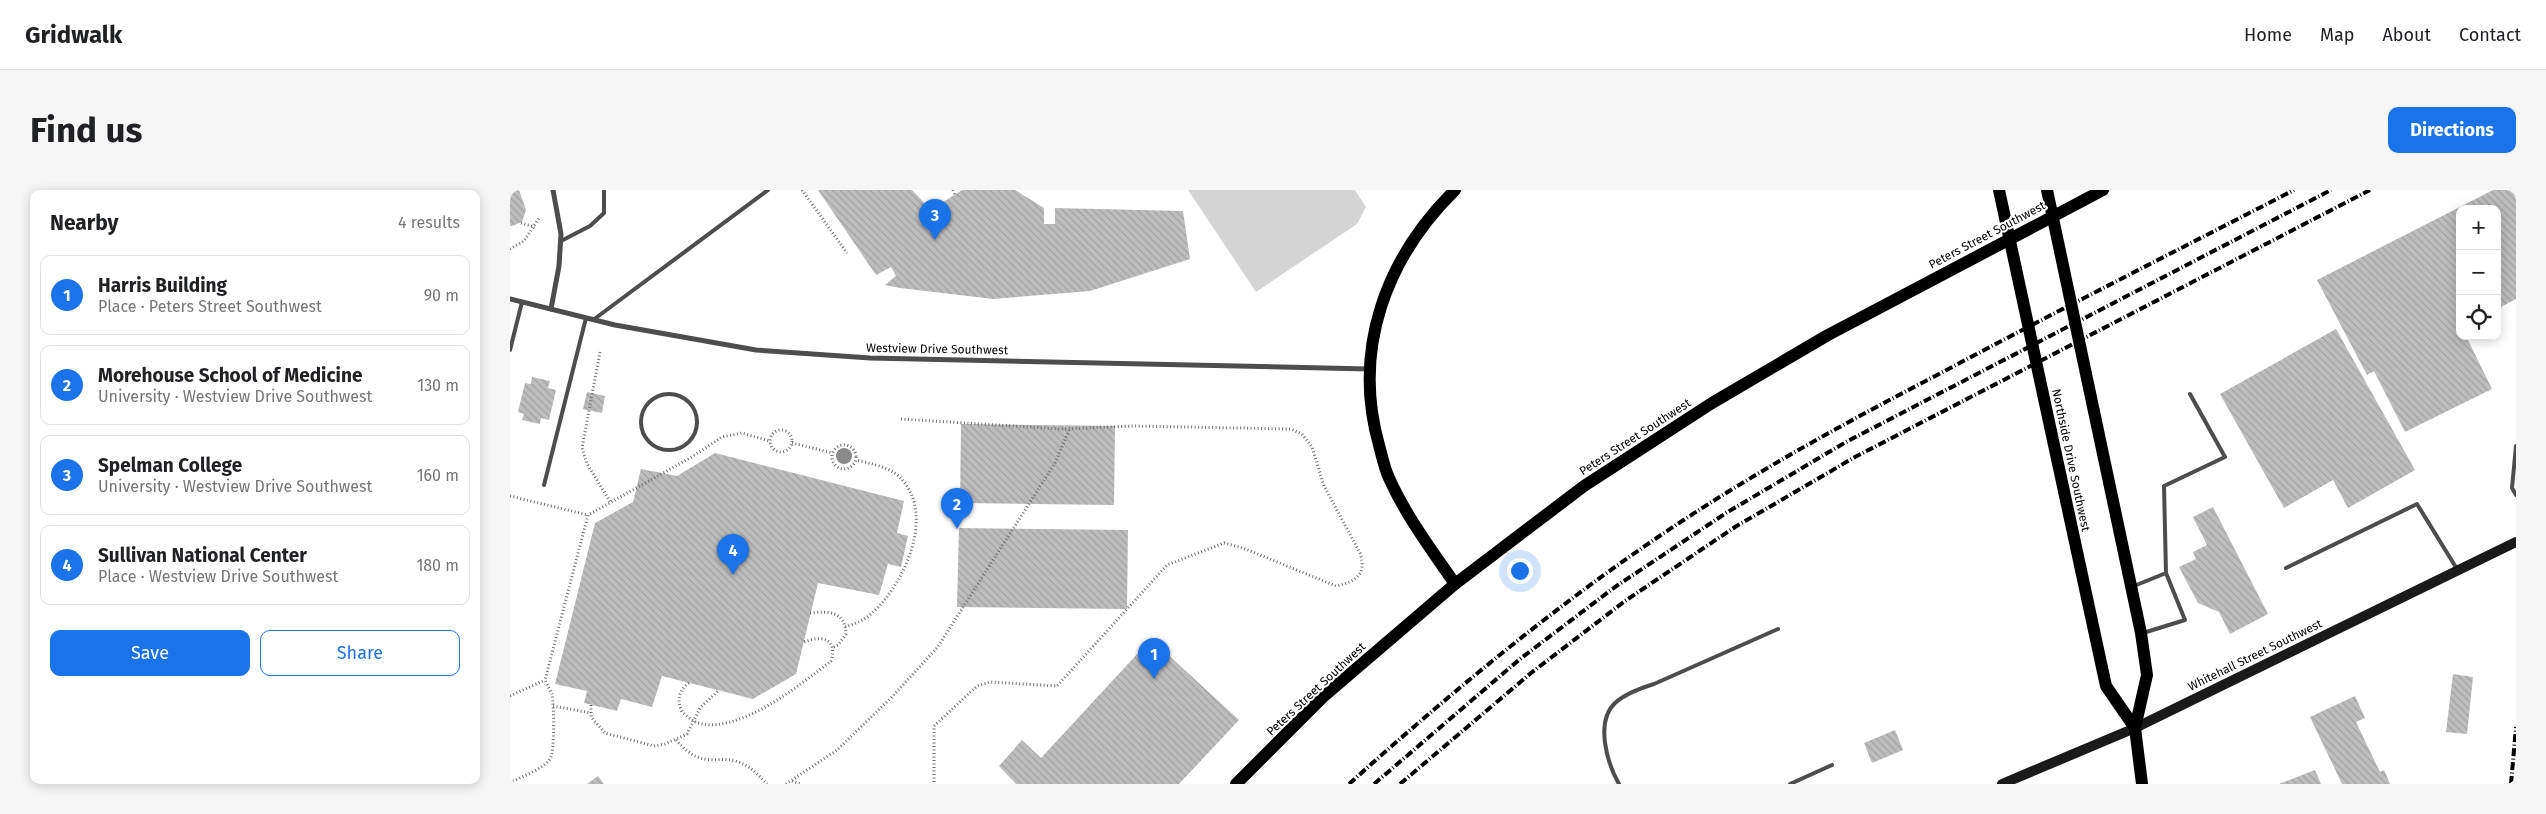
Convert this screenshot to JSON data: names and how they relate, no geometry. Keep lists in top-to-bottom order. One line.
{"streets":{"main road":["Peters Street Southwest","Northside Drive Southwest","Whitehall Street Southwest"],"street":["Westview Drive Southwest"]},"crossings":[["Northside Drive Southwest","Whitehall Street Southwest"]],"page":{"header":"Gridwalk","nav":["Home","Map","About","Contact"],"buttons":["Directions",["Save","Share"]],"title":"Find us","heading":["Nearby","4 results"],"pins":["3","2","4","1"],"map_buttons":["+","−"],"list":[{"mark":"1","name":"Harris Building","note":"Place · Peters Street Southwest","value":"90 m"},{"mark":"2","name":"Morehouse School of Medicine","note":"University · Westview Drive Southwest","value":"130 m"},{"mark":"3","name":"Spelman College","note":"University · Westview Drive Southwest","value":"160 m"},{"mark":"4","name":"Sullivan National Center","note":"Place · Westview Drive Southwest","value":"180 m"}]}}
